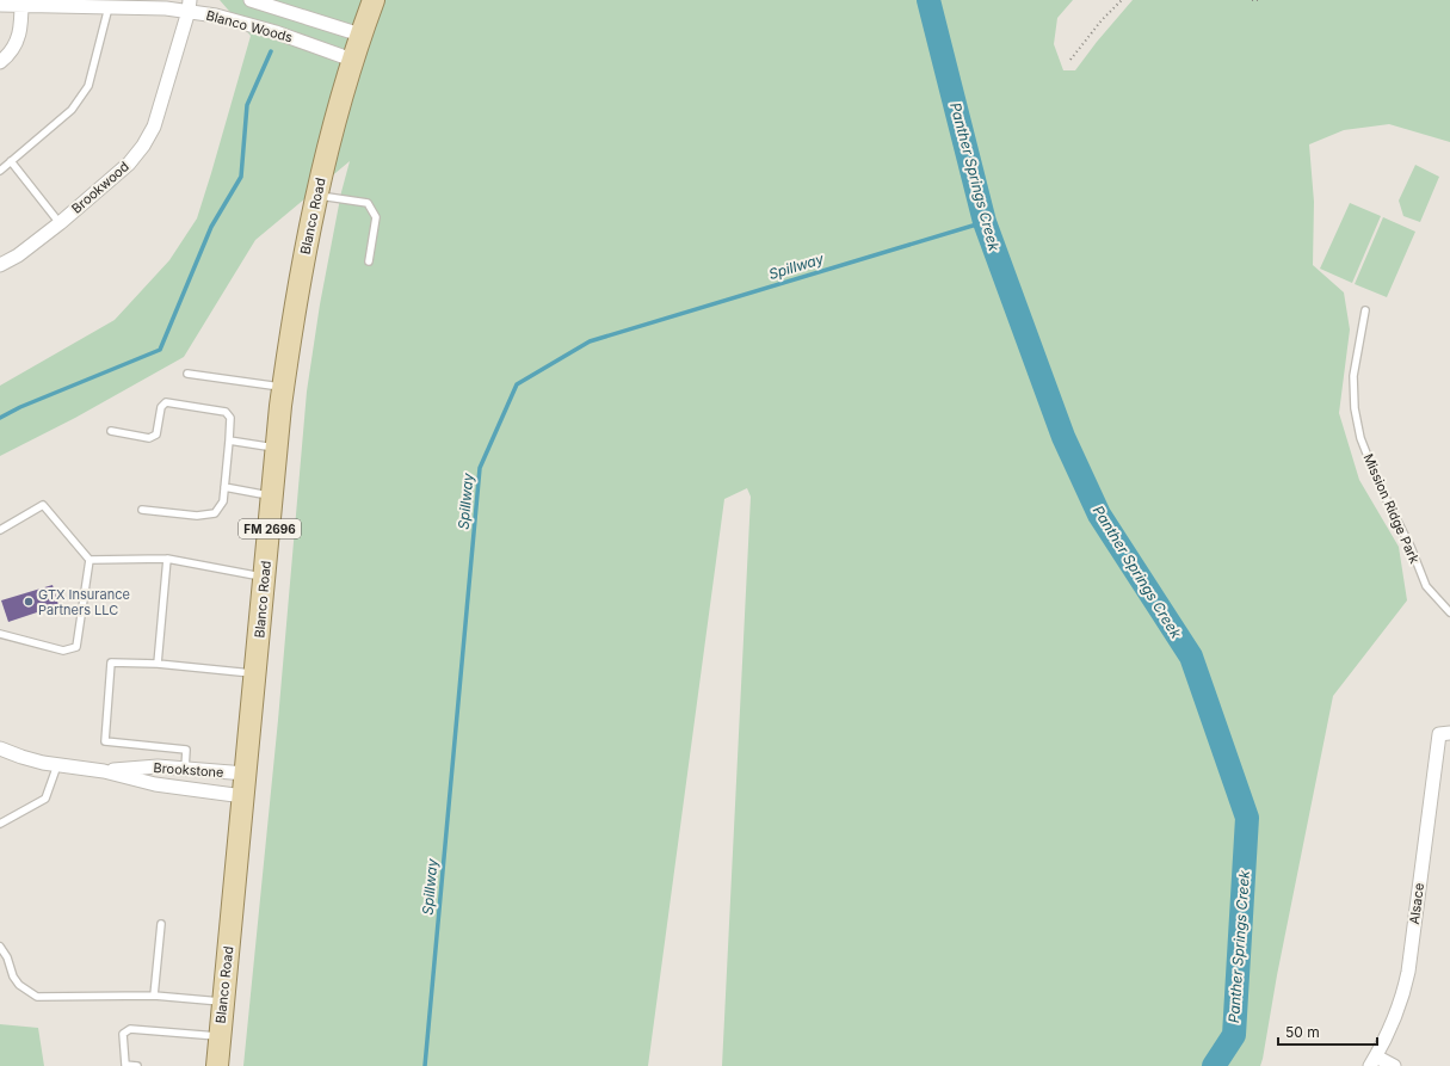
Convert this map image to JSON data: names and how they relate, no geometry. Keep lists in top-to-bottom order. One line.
{"streets":{"main road":["Blanco Road","FM 2696"],"street":["Blanco Woods","Brookwood","Brookstone","Alsace"],"lane":["Mission Ridge Park"]},"crossings":[["Blanco Woods","Brookwood"],["Blanco Woods","Blanco Road"],["Blanco Road","Brookstone"]],"water":["Panther Springs Creek","Spillway"],"places":["GTX Insurance Partners LLC"],"scale_bar":"50 m"}
